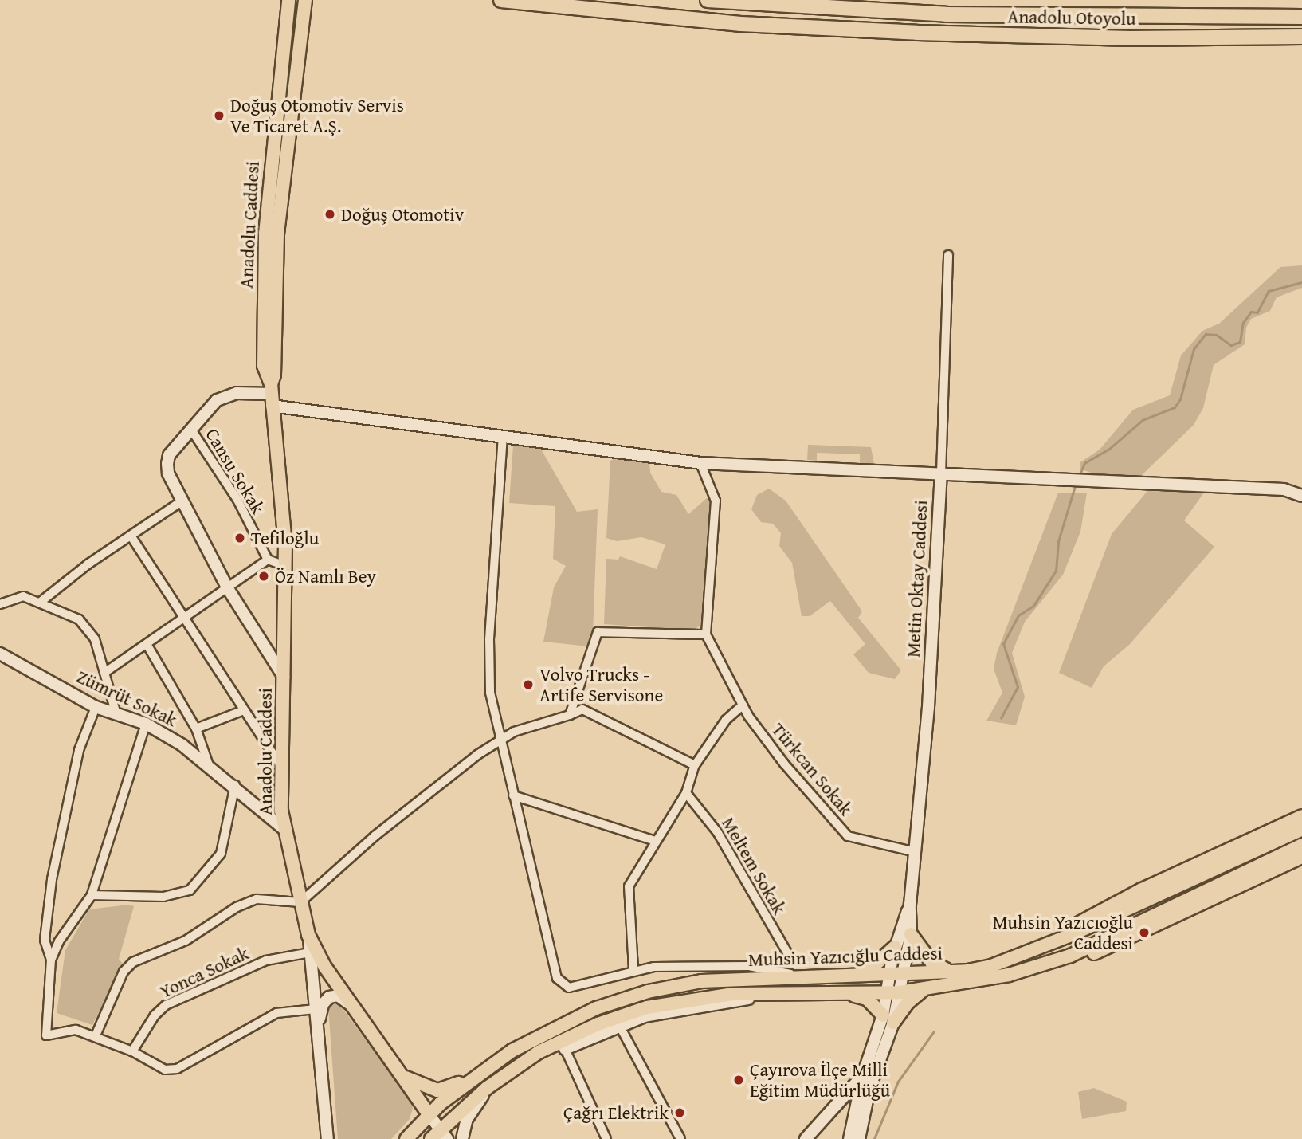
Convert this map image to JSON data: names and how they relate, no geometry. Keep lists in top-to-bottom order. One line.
{"streets":{"highway":["Anadolu Otoyolu"],"main road":["Anadolu Caddesi","Muhsin Yazıcığlu Caddesi"],"street":["Cansu Sokak","Metin Oktay Caddesi","Zümrüt Sokak","Türkcan Sokak","Meltem Sokak","Yonca Sokak"]},"crossings":[["Anadolu Caddesi","Zümrüt Sokak"],["Anadolu Caddesi","Muhsin Yazıcığlu Caddesi"],["Metin Oktay Caddesi","Türkcan Sokak"],["Metin Oktay Caddesi","Muhsin Yazıcığlu Caddesi"]],"places":["Doğuş Otomotiv Servis Ve Ticaret A.Ş.","Doğuş Otomotiv","Tefiloğlu","Öz Namlı Bey","Volvo Trucks - Artife Servisone","Muhsin Yazıcıoğlu Caddesi","Çayırova İlçe Milli Eğitim Müdürlüğü","Çağrı Elektrik"]}
